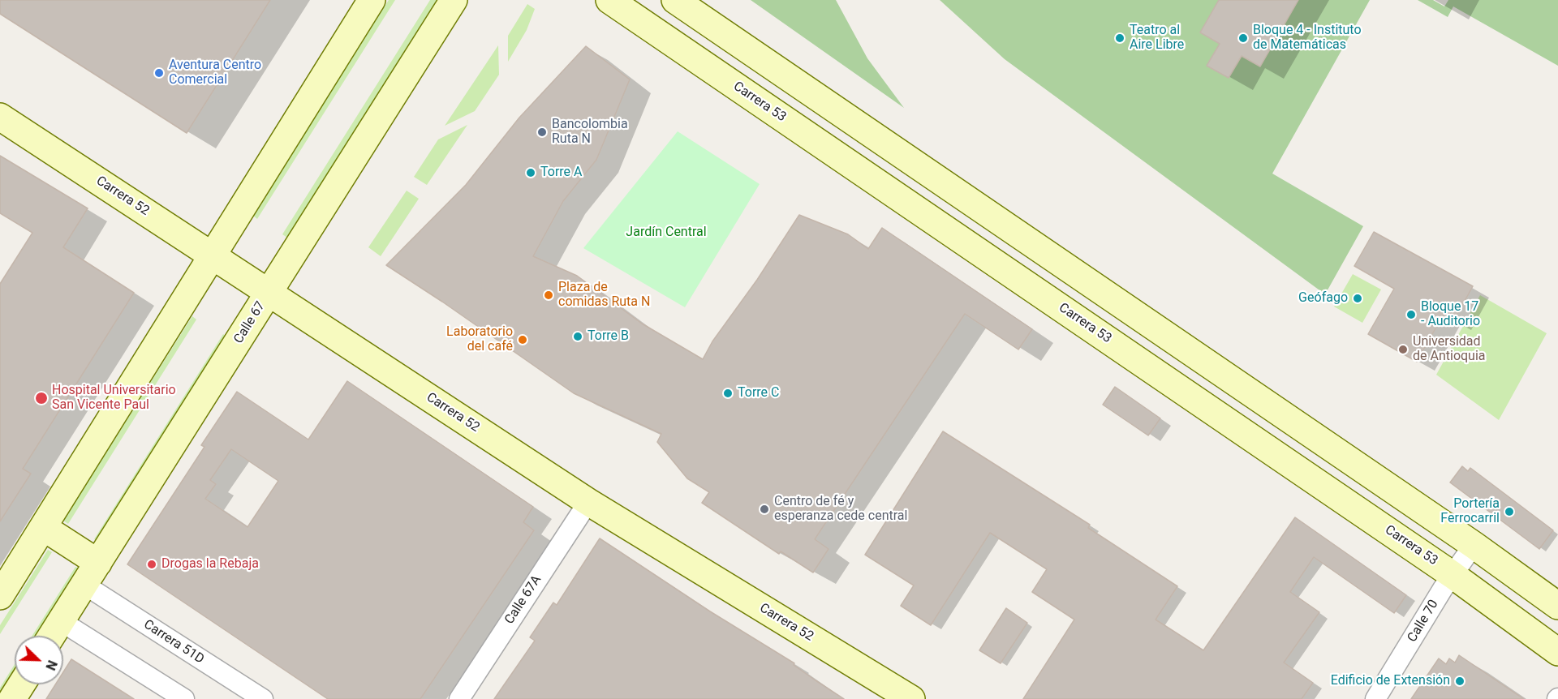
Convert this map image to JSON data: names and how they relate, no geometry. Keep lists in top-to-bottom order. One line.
{"streets":{"main road":["Carrera 53","Carrera 52","Calle 67"],"street":["Calle 67A","Calle 70","Carrera 51D"]},"crossings":[["Carrera 53","Calle 70"],["Carrera 52","Calle 67"],["Carrera 52","Calle 67A"],["Calle 67","Carrera 51D"]],"parks":["Jardín Central"],"places":["Teatro al Aire Libre","Bloque 4 - Instituto de Matemáticas","Aventura Centro Comercial","Bancolombia Ruta N","Torre A","Plaza de comidas Ruta N","Geófago","Bloque 17 - Auditorio","Torre B","Laboratorio del café","Universidad de Antioquia","Torre C","Hospital Universitario San Vicente Paul","Centro de fé y esperanza cede central","Portería Ferrocarril","Drogas la Rebaja","Edificio de Extensión"],"north":"bottom right"}
